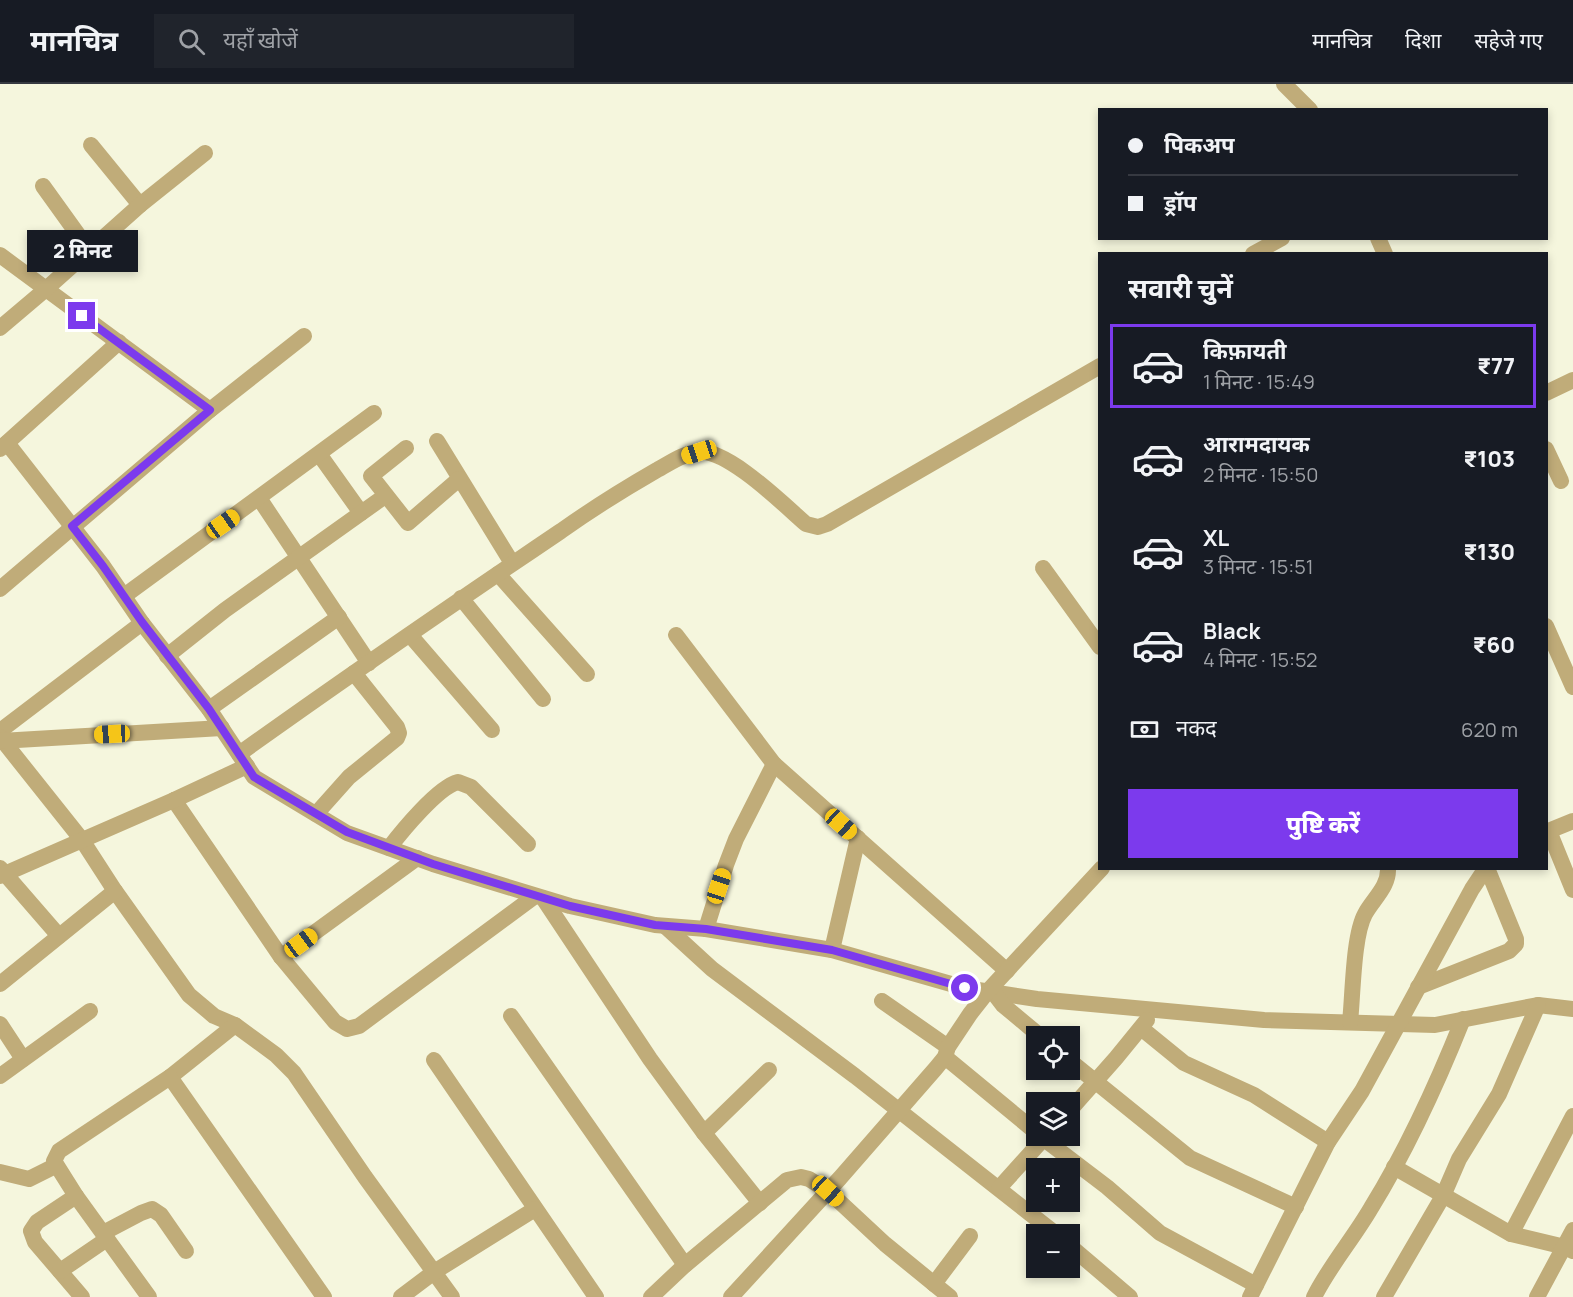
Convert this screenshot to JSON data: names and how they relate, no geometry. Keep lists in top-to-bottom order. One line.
{"page":{"header":"मानचित्र","search":"यहाँ खोजें","nav":["मानचित्र","दिशा","सहेजे गए"],"banner":["पिकअप","ड्रॉप"],"bubble":"2 मिनट","heading":"सवारी चुनें","list":[{"name":"किफ़ायती","note":"1 मिनट · 15:49","value":"₹77"},{"name":"आरामदायक","note":"2 मिनट · 15:50","value":"₹103"},{"name":"XL","note":"3 मिनट · 15:51","value":"₹130"},{"name":"Black","note":"4 मिनट · 15:52","value":"₹60"}],"pay":["नकद","620 m"],"buttons":"पुष्टि करें","map_buttons":["+","−"]}}
